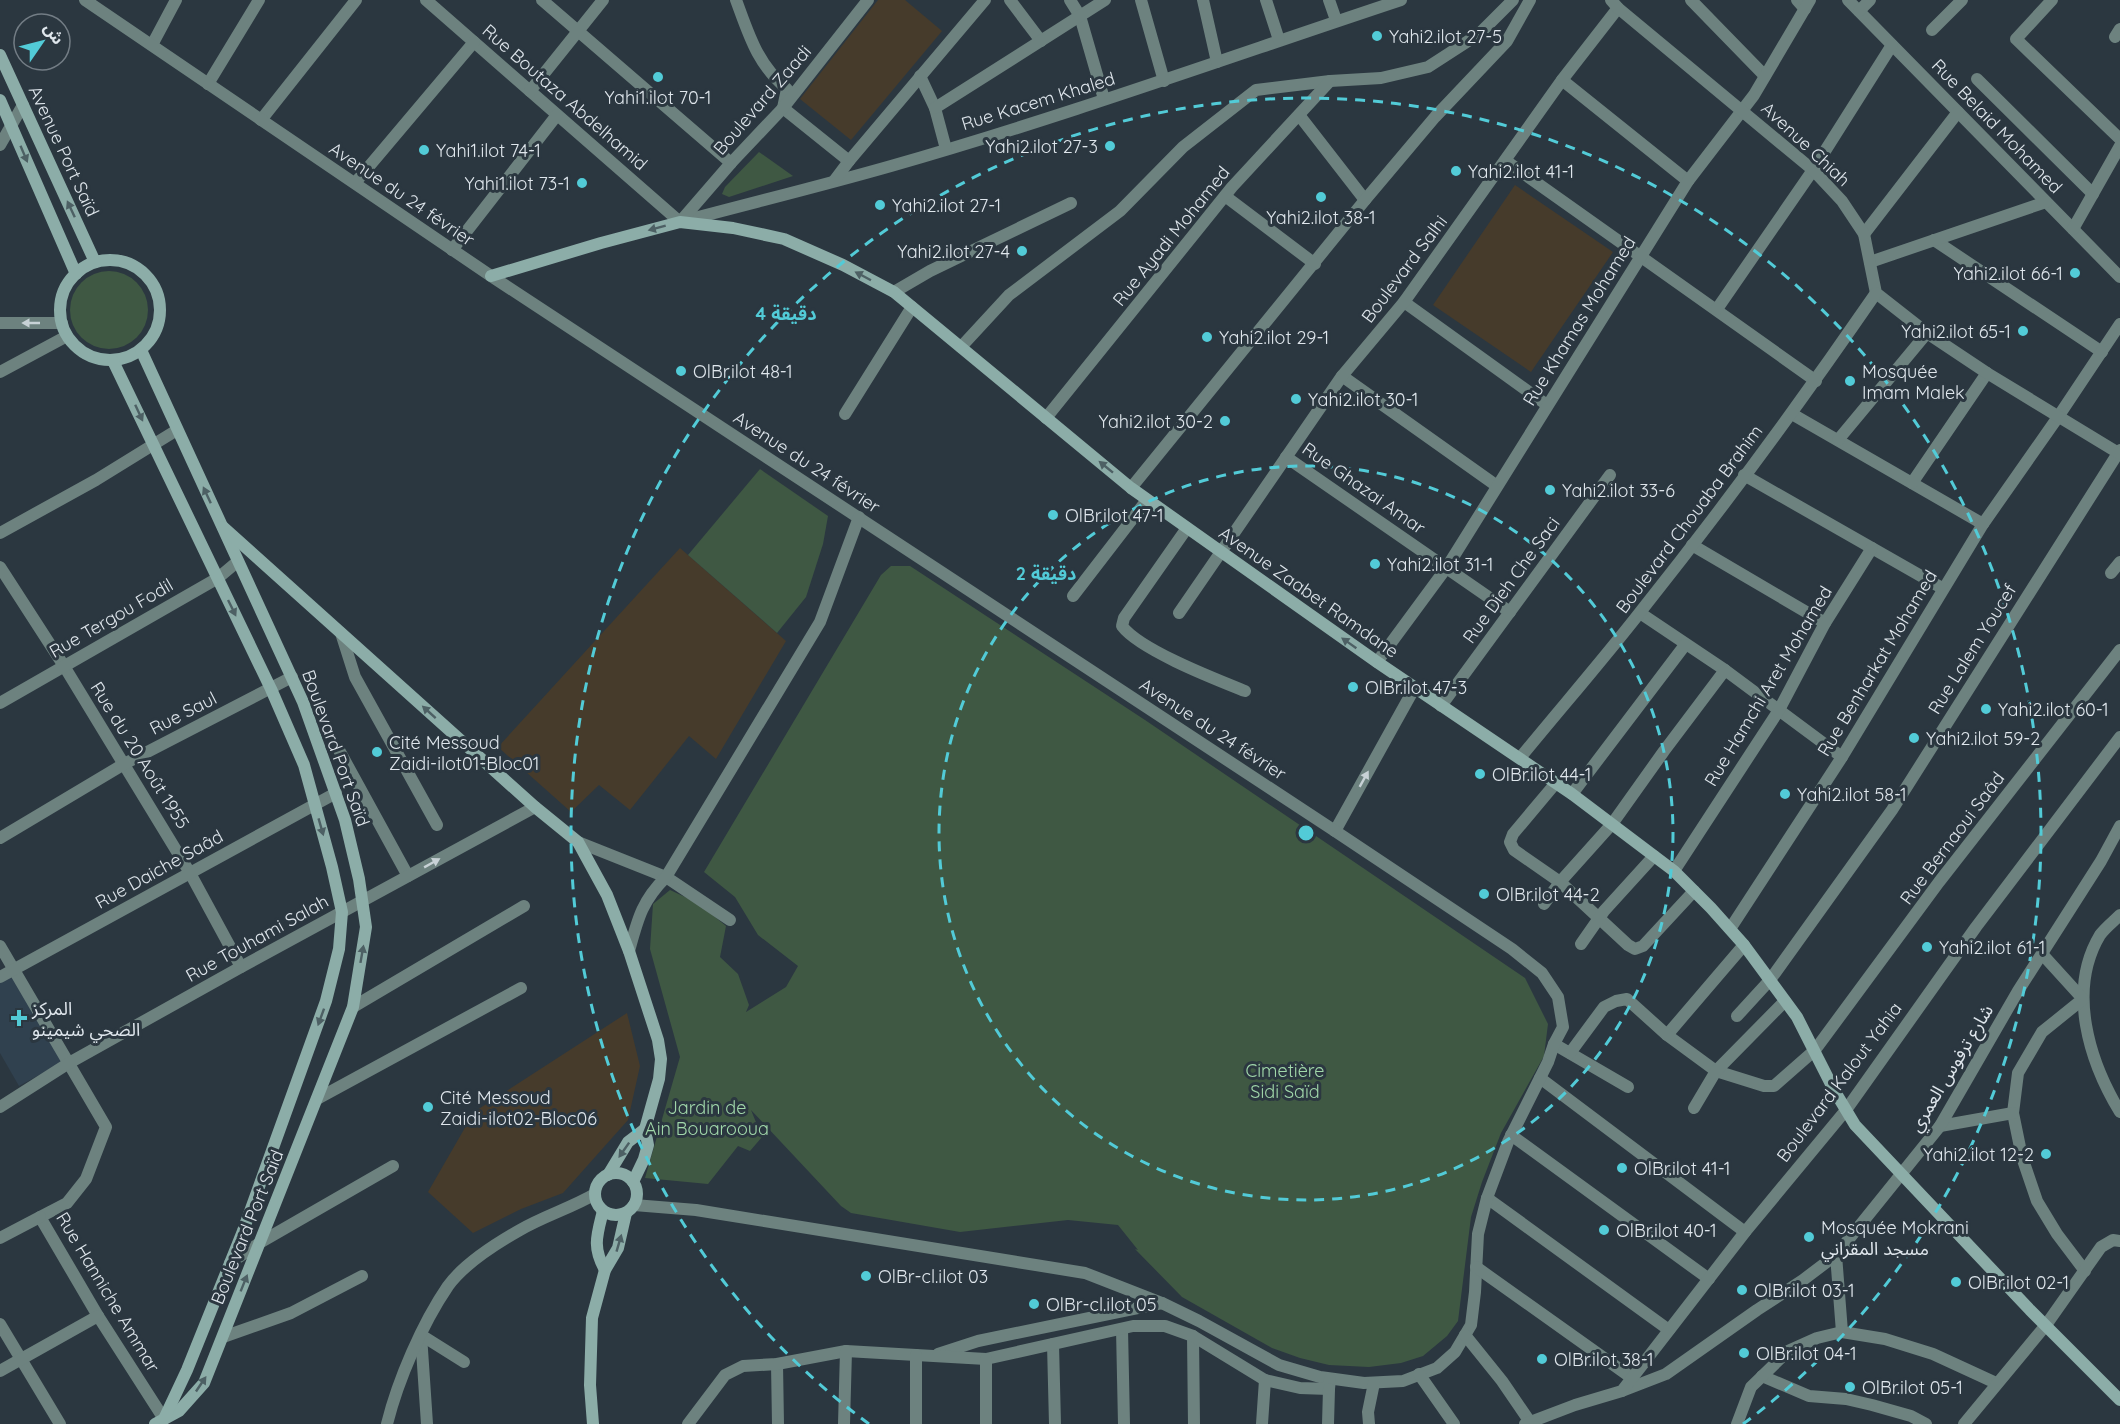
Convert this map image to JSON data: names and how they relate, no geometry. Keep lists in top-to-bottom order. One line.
{"streets":{"main road":["Avenue Port Saïd","Avenue Zaabet Ramdane","Boulevard Port Saïd"],"street":["Rue Boutaza Abdelhamid","Boulevard Zaadi","Rue Kacem Khaled","Rue Belaid Mohamed","Avenue Chiah","Avenue du 24 février","Rue Ayadi Mohamed","Boulevard Salhi","Rue Khamas Mohamed","Rue Ghazai Amar","Boulevard Chouaba Brahim","Rue Dieh Che Saci","Rue Tergou Fodil","Rue Lalem Youcef","Rue Benharkat Mohamed","Rue Hamchi Aret Mohamed","Rue Saul","Rue du 20 Août 1955","Rue Bernaoui Saâd","Rue Daiche Saâd","Rue Touhami Salah","شارع ترفوس العمري","Boulevard Kalout Yahia","Rue Hanniche Ammar"]},"crossings":[["Rue Boutaza Abdelhamid","Boulevard Zaadi"],["Rue Boutaza Abdelhamid","Rue Kacem Khaled"],["Rue Boutaza Abdelhamid","Avenue Zaabet Ramdane"],["Boulevard Zaadi","Rue Kacem Khaled"],["Boulevard Zaadi","Avenue Zaabet Ramdane"],["Rue Kacem Khaled","Avenue Zaabet Ramdane"],["Avenue Chiah","Boulevard Salhi"],["Avenue Chiah","Rue Khamas Mohamed"],["Avenue Chiah","Boulevard Chouaba Brahim"],["Avenue Port Saïd","Boulevard Port Saïd"],["Avenue du 24 février","Avenue Zaabet Ramdane"],["Rue Ayadi Mohamed","Avenue Zaabet Ramdane"],["Boulevard Salhi","Rue Ghazai Amar"],["Boulevard Salhi","Avenue Zaabet Ramdane"],["Rue Khamas Mohamed","Rue Ghazai Amar"],["Rue Khamas Mohamed","Avenue Zaabet Ramdane"],["Rue Ghazai Amar","Rue Dieh Che Saci"],["Boulevard Chouaba Brahim","Avenue Zaabet Ramdane"],["Rue Dieh Che Saci","Avenue Zaabet Ramdane"],["Avenue Zaabet Ramdane","Rue Lalem Youcef"],["Avenue Zaabet Ramdane","Rue Benharkat Mohamed"],["Avenue Zaabet Ramdane","Rue Hamchi Aret Mohamed"],["Avenue Zaabet Ramdane","Rue Bernaoui Saâd"],["Avenue Zaabet Ramdane","شارع ترفوس العمري"],["Avenue Zaabet Ramdane","Boulevard Kalout Yahia"],["Rue Tergou Fodil","Boulevard Port Saïd"],["Rue Tergou Fodil","Rue du 20 Août 1955"],["Rue Saul","Boulevard Port Saïd"],["Rue Saul","Rue du 20 Août 1955"],["Boulevard Port Saïd","Rue Daiche Saâd"],["Boulevard Port Saïd","Rue Touhami Salah"],["Boulevard Port Saïd","Rue Hanniche Ammar"],["Rue du 20 Août 1955","Rue Daiche Saâd"],["Rue du 20 Août 1955","Rue Touhami Salah"],["Rue Daiche Saâd","Rue Hanniche Ammar"],["Rue Touhami Salah","Rue Hanniche Ammar"],["شارع ترفوس العمري","Boulevard Kalout Yahia"]],"parks":["Cimetière Sidi Saïd","Jardin de Ain Bouarooua"],"places":{"other":["Yahi2.ilot 27-5","Yahi1.ilot 70-1","Yahi2.ilot 27-3","Yahi1.ilot 74-1","Yahi2.ilot 41-1","Yahi1.ilot 73-1","Yahi2.ilot 38-1","Yahi2.ilot 27-1","Yahi2.ilot 27-4","Yahi2.ilot 66-1","Yahi2.ilot 65-1","Yahi2.ilot 29-1","OlBr.ilot 48-1","Mosquée Imam Malek","Yahi2.ilot 30-1","Yahi2.ilot 30-2","Yahi2.ilot 33-6","OlBr.ilot 47-1","Yahi2.ilot 31-1","OlBr.ilot 47-3","Yahi2.ilot 60-1","Yahi2.ilot 59-2","Cité Messoud Zaidi-ilot01-Bloc01","OlBr.ilot 44-1","Yahi2.ilot 58-1","OlBr.ilot 44-2","Yahi2.ilot 61-1","Cité Messoud Zaidi-ilot02-Bloc06","Yahi2.ilot 12-2","OlBr.ilot 41-1","OlBr.ilot 40-1","Mosquée Mokrani مسجد المقراني","OlBr-cl.ilot 03","OlBr.ilot 02-1","OlBr.ilot 03-1","OlBr-cl.ilot 05","OlBr.ilot 04-1","OlBr.ilot 38-1","OlBr.ilot 05-1"],"health":["المركز الصحي شيمينو"]},"north":"top right","rings":["4 دقيقة","2 دقيقة"]}
